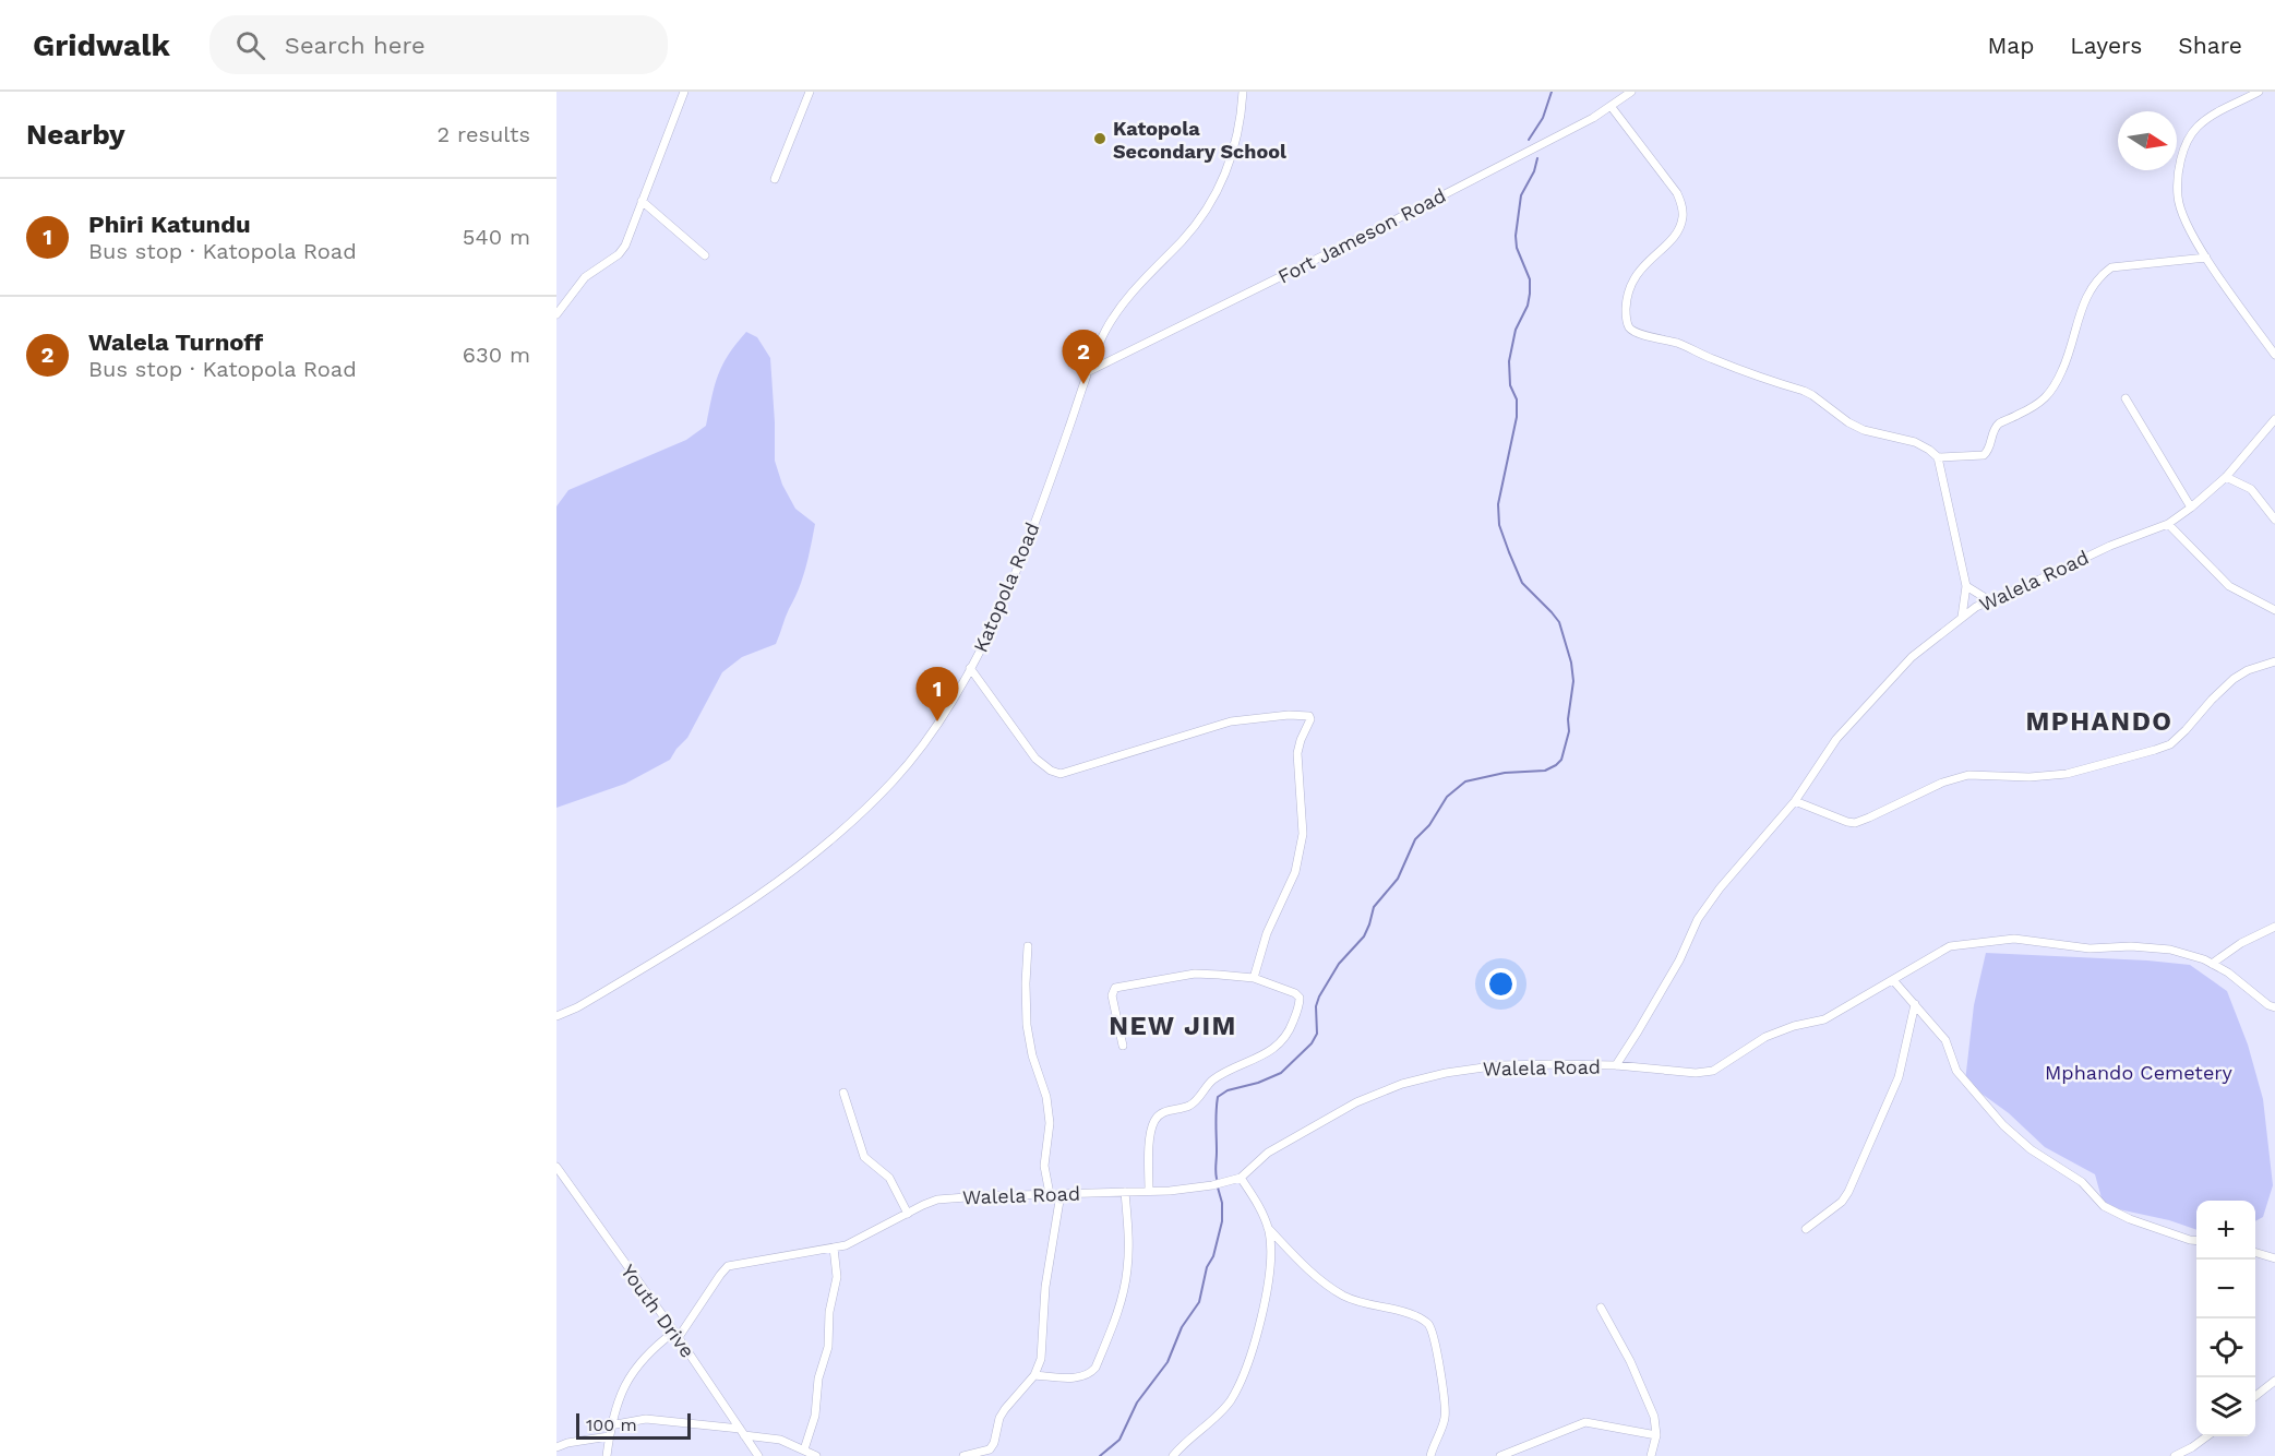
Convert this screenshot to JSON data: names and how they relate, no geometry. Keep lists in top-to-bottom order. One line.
{"streets":{"street":["Fort Jameson Road","Walela Road","Katopola Road","Youth Drive"]},"crossings":[["Fort Jameson Road","Katopola Road"],["Walela Road","Youth Drive"]],"districts":["MPHANDO","NEW JIM"],"parks":["Mphando Cemetery"],"places":["Katopola Secondary School"],"scale_bar":"100 m","north":"right","page":{"header":"Gridwalk","search":"Search here","nav":["Map","Layers","Share"],"heading":["Nearby","2 results"],"list":[{"mark":"1","name":"Phiri Katundu","note":"Bus stop · Katopola Road","value":"540 m"},{"mark":"2","name":"Walela Turnoff","note":"Bus stop · Katopola Road","value":"630 m"}],"pins":["2","1"],"map_buttons":["+","−"],"scale":"100 m"}}
